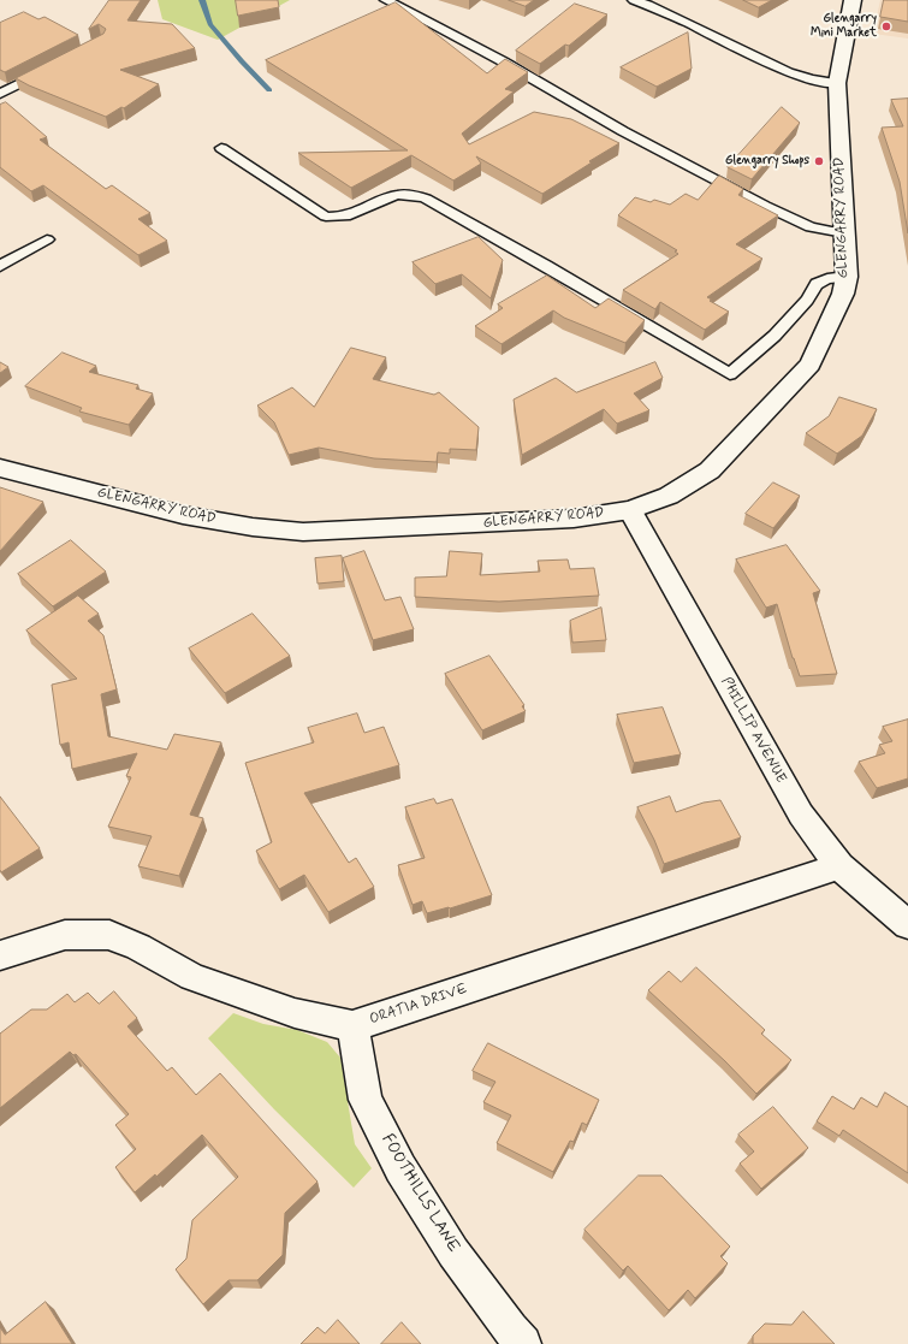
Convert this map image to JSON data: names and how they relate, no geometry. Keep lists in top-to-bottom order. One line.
{"streets":{"main road":["GLENGARRY ROAD","PHILLIP AVENUE","ORATIA DRIVE","FOOTHILLS LANE"]},"crossings":[["GLENGARRY ROAD","PHILLIP AVENUE"],["PHILLIP AVENUE","ORATIA DRIVE"],["ORATIA DRIVE","FOOTHILLS LANE"]],"places":["Glengarry Mini Market","Glengarry Shops"]}
